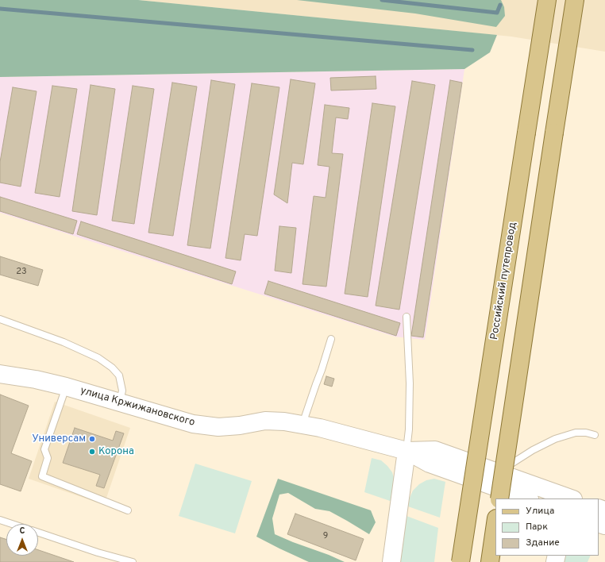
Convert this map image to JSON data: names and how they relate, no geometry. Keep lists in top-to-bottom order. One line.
{"streets":{"main road":["Российский путепровод"],"street":["улица Кржижановского"]},"places":["Универсам","Корона"],"house_numbers":["23","9"],"legend":["Улица","Парк","Здание"],"north":"top"}
